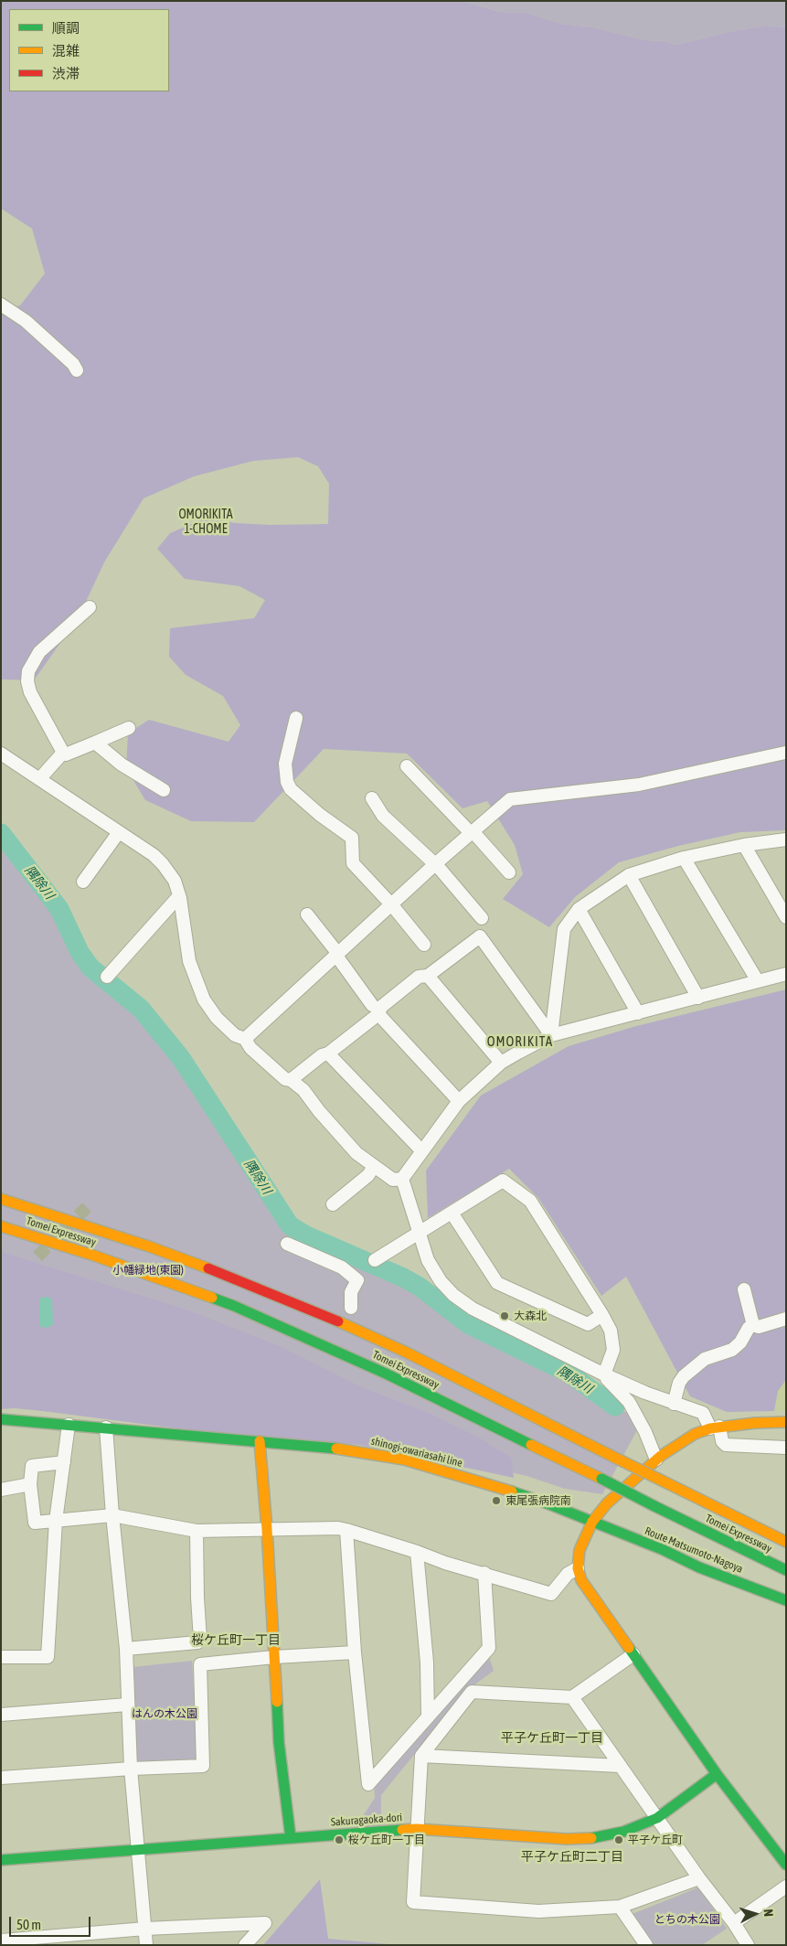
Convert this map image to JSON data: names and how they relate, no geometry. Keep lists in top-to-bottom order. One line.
{"streets":{"main road":["Tomei Expressway","shinogi-owariasahi line","Route Matsumoto-Nagoya","Sakuragaoka-dori"]},"crossings":[["shinogi-owariasahi line","Route Matsumoto-Nagoya"]],"districts":["OMORIKITA 1-CHOME","OMORIKITA","桜ケ丘町一丁目","平子ケ丘町一丁目","平子ケ丘町二丁目"],"water":["隅除川"],"parks":["小幡緑地(東園)","はんの木公園","とちの木公園"],"places":["大森北","東尾張病院南","桜ケ丘町一丁目","平子ケ丘町"],"legend":["順調","混雑","渋滞"],"scale_bar":"50 m","north":"right"}
